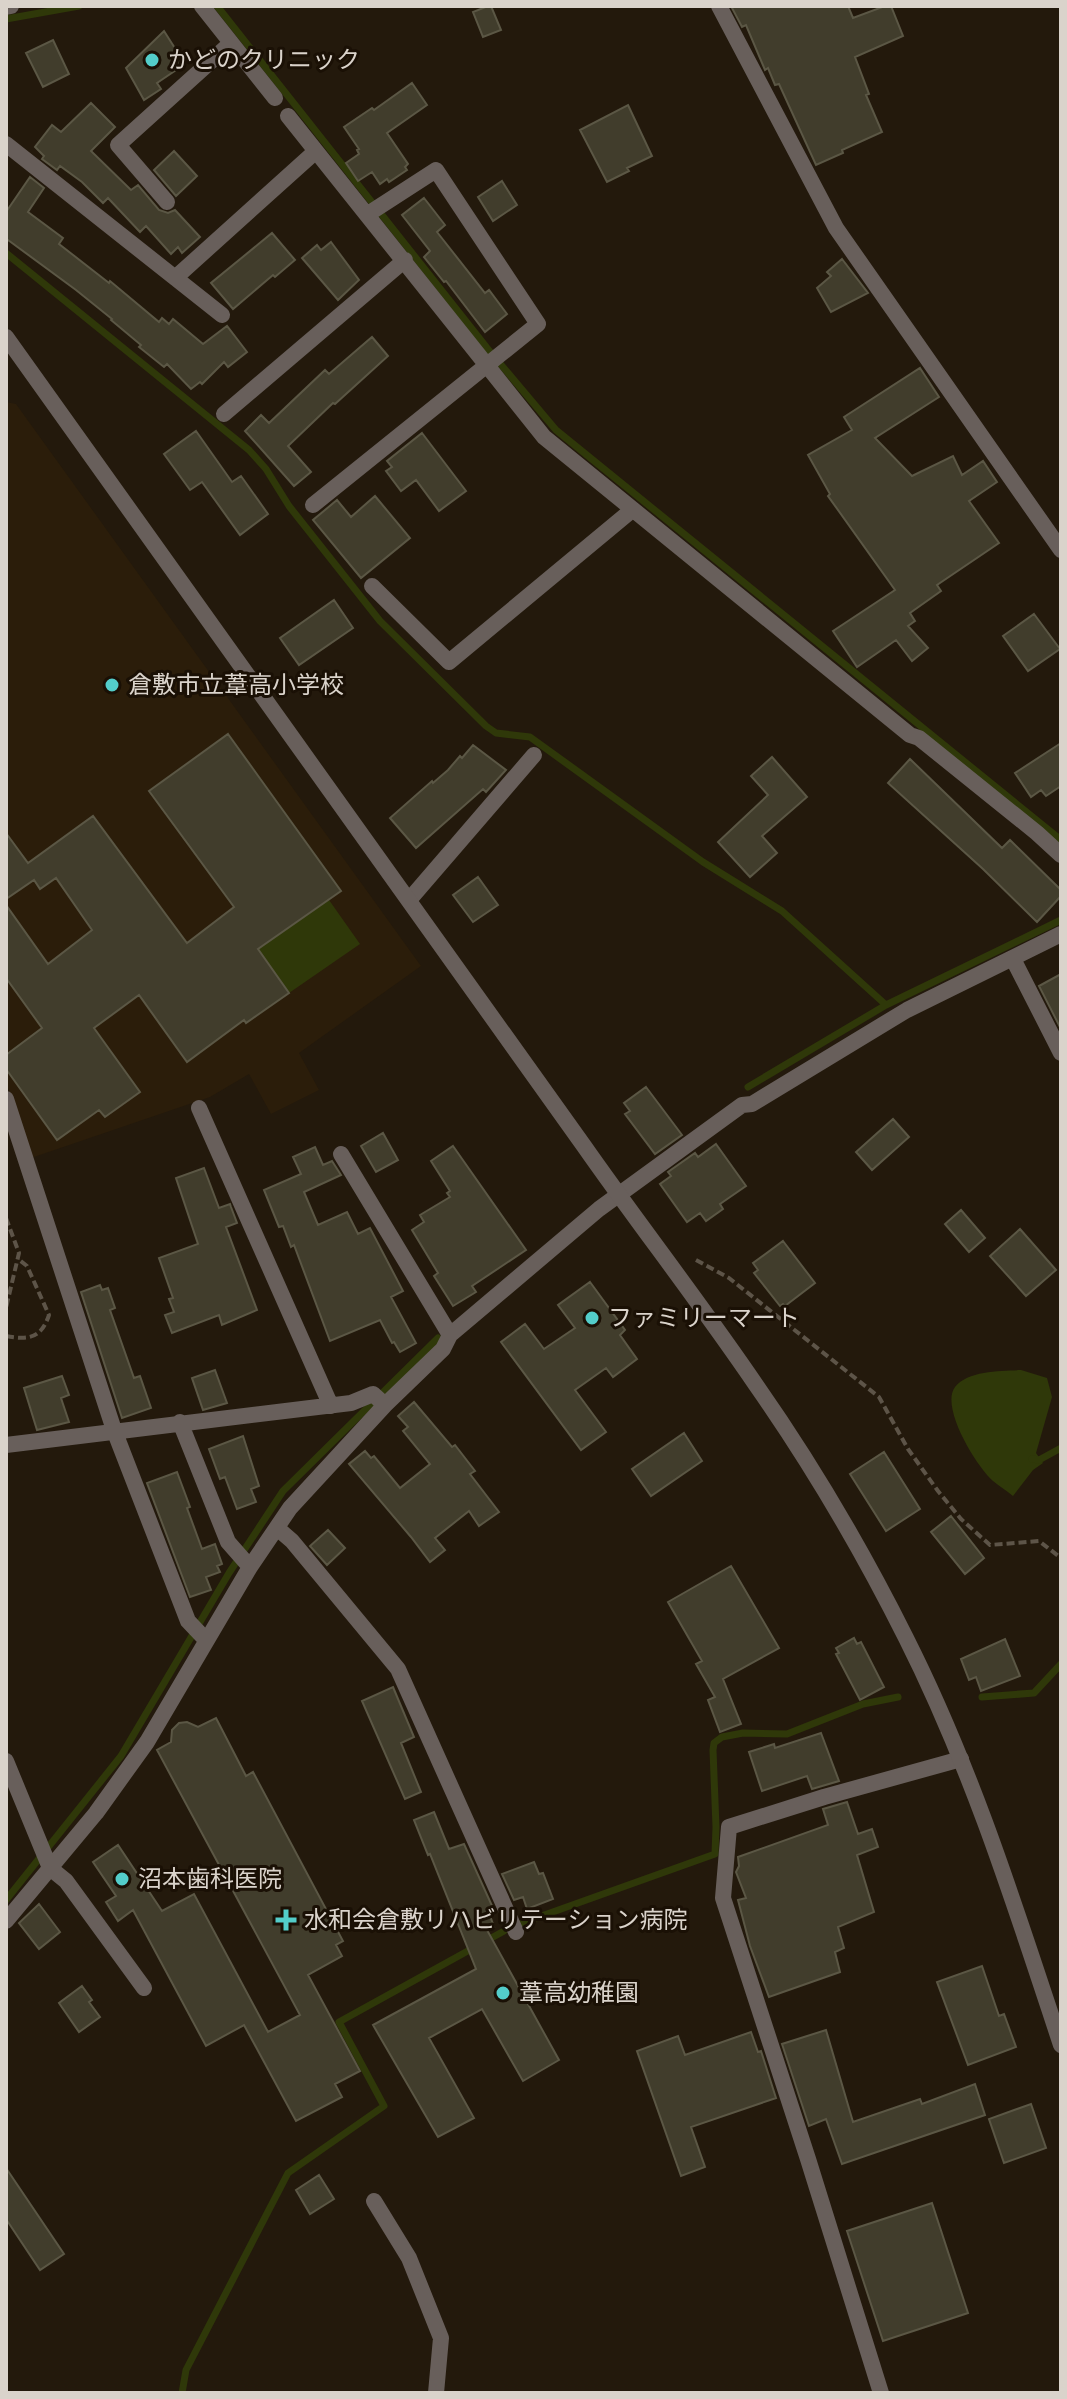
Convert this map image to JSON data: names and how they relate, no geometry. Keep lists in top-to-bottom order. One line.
{"places":{"other":["かどのクリニック","倉敷市立葦高小学校","ファミリーマート","沼本歯科医院","葦高幼稚園"],"health":["水和会倉敷リハビリテーション病院"]}}
